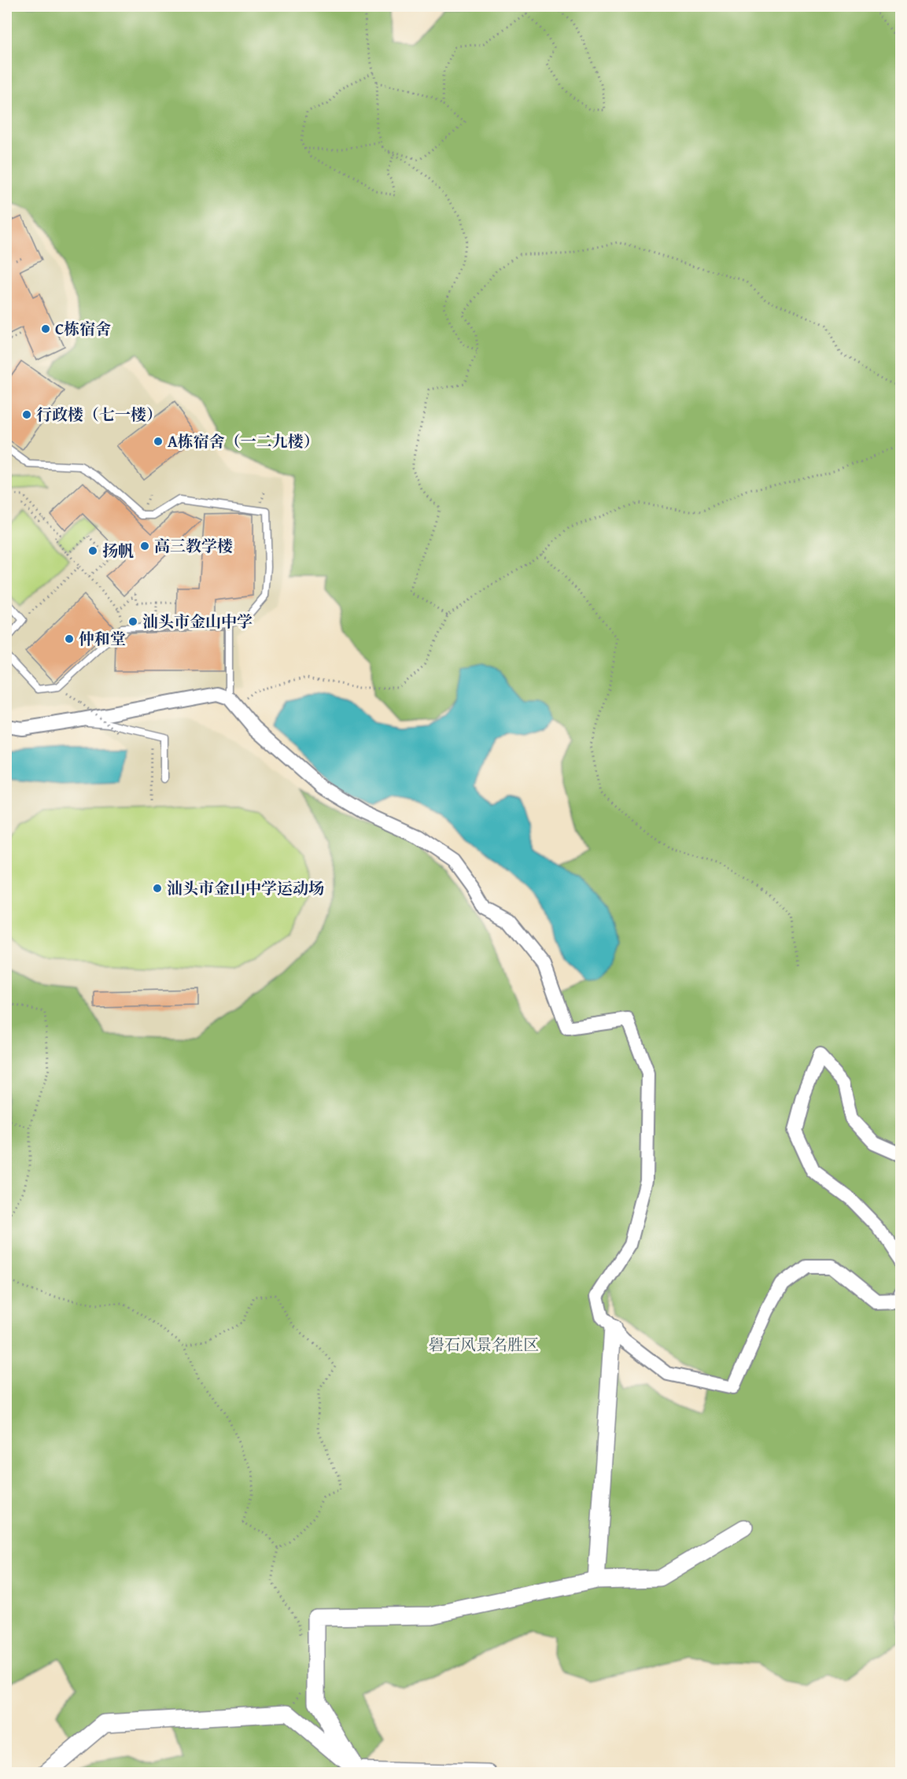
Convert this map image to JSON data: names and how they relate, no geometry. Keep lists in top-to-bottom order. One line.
{"parks":["礐石风景名胜区"],"places":["C栋宿舍","行政楼（七一楼）","A栋宿舍（一二九楼）","高三教学楼","扬帆","汕头市金山中学","仲和堂","汕头市金山中学运动场"]}
